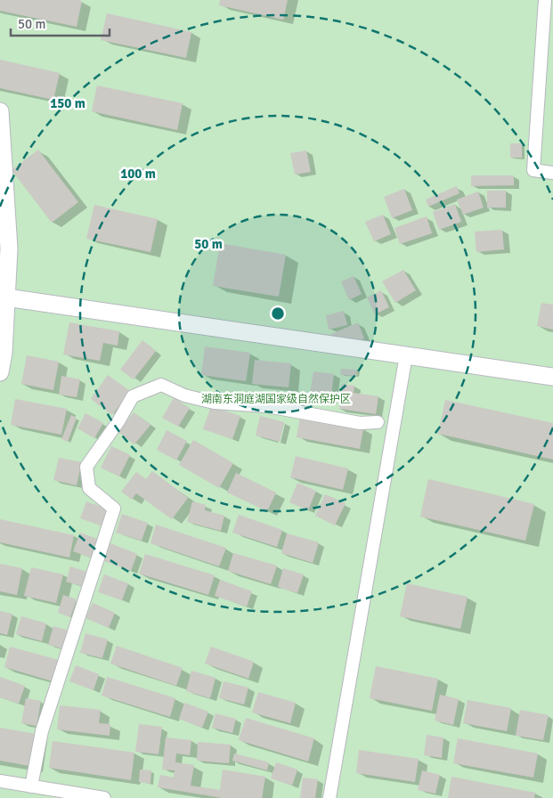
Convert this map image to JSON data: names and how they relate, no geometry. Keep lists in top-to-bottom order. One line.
{"parks":["湖南东洞庭湖国家级自然保护区"],"scale_bar":"50 m","rings":["150 m","100 m","50 m"]}
